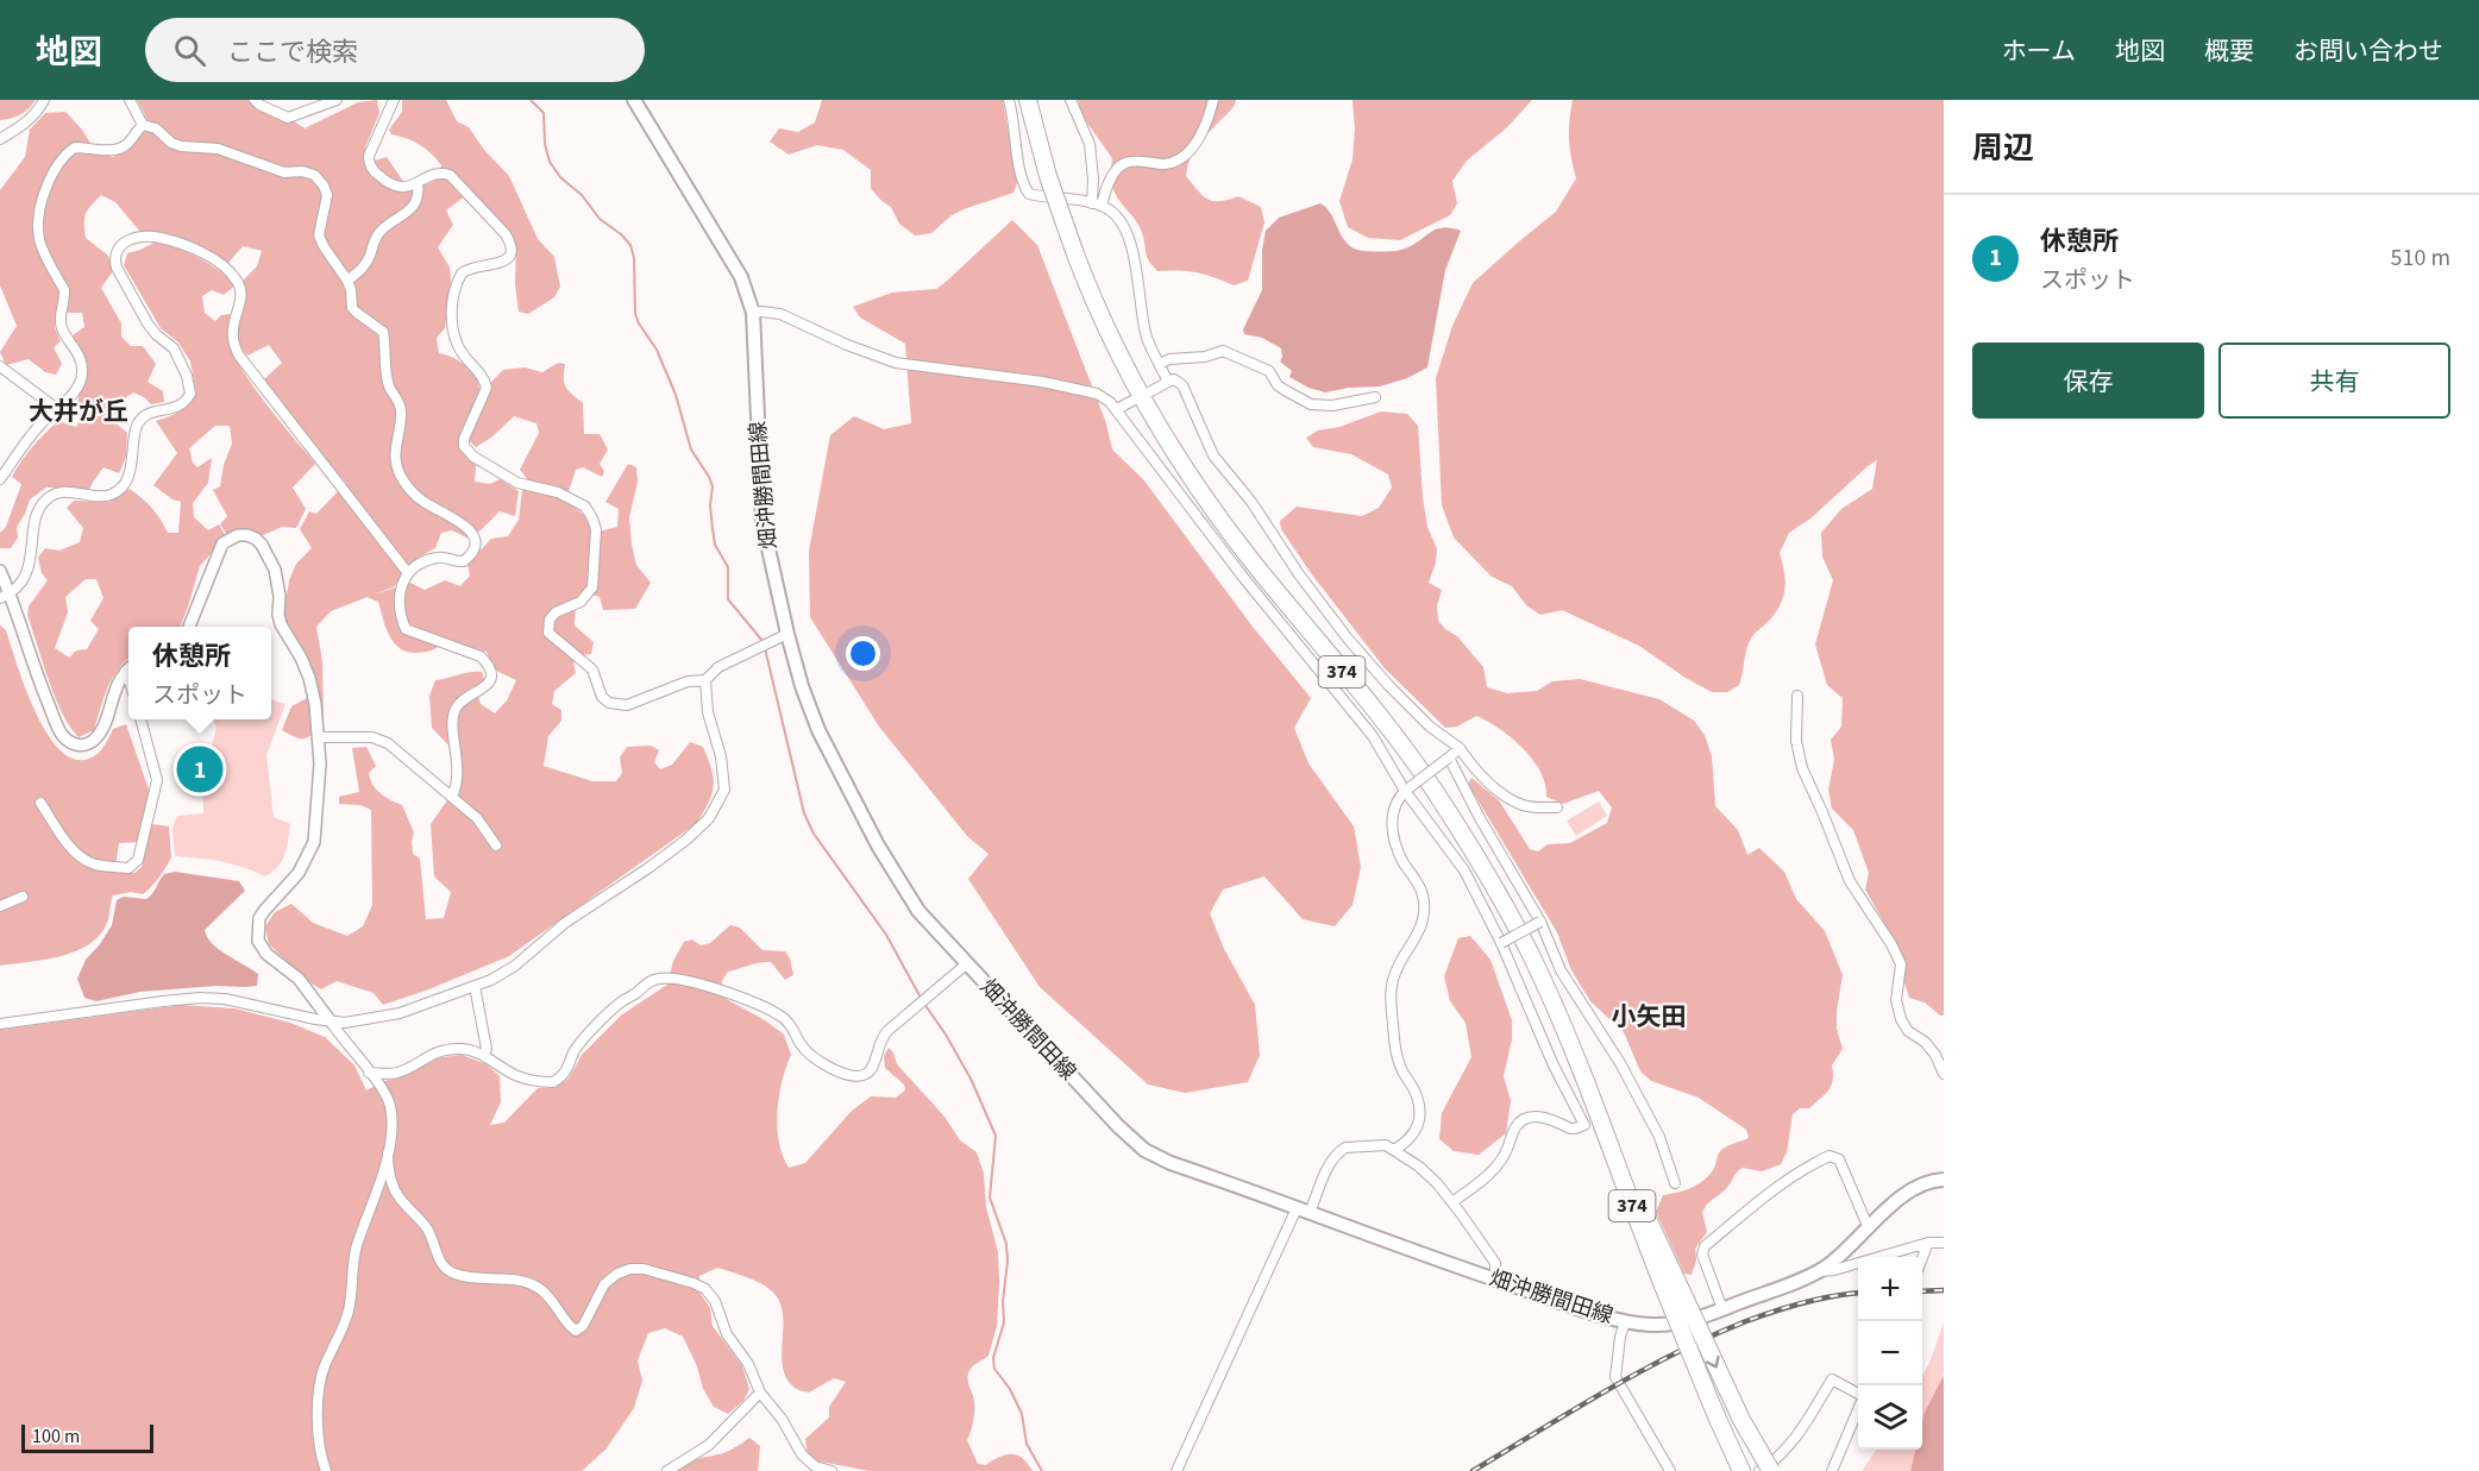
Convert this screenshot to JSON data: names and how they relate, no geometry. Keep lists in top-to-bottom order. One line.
{"streets":{"highway":["374"],"main road":["畑沖勝間田線"]},"districts":["大井が丘","小矢田"],"scale_bar":"100 m","page":{"header":"地図","search":"ここで検索","nav":["ホーム","地図","概要","お問い合わせ"],"heading":"周辺","list":[{"mark":"1","name":"休憩所","note":"スポット","value":"510 m"}],"buttons":["保存","共有"],"popup":["休憩所","スポット"],"pins":"1","map_buttons":["+","−"],"scale":"100 m"}}
